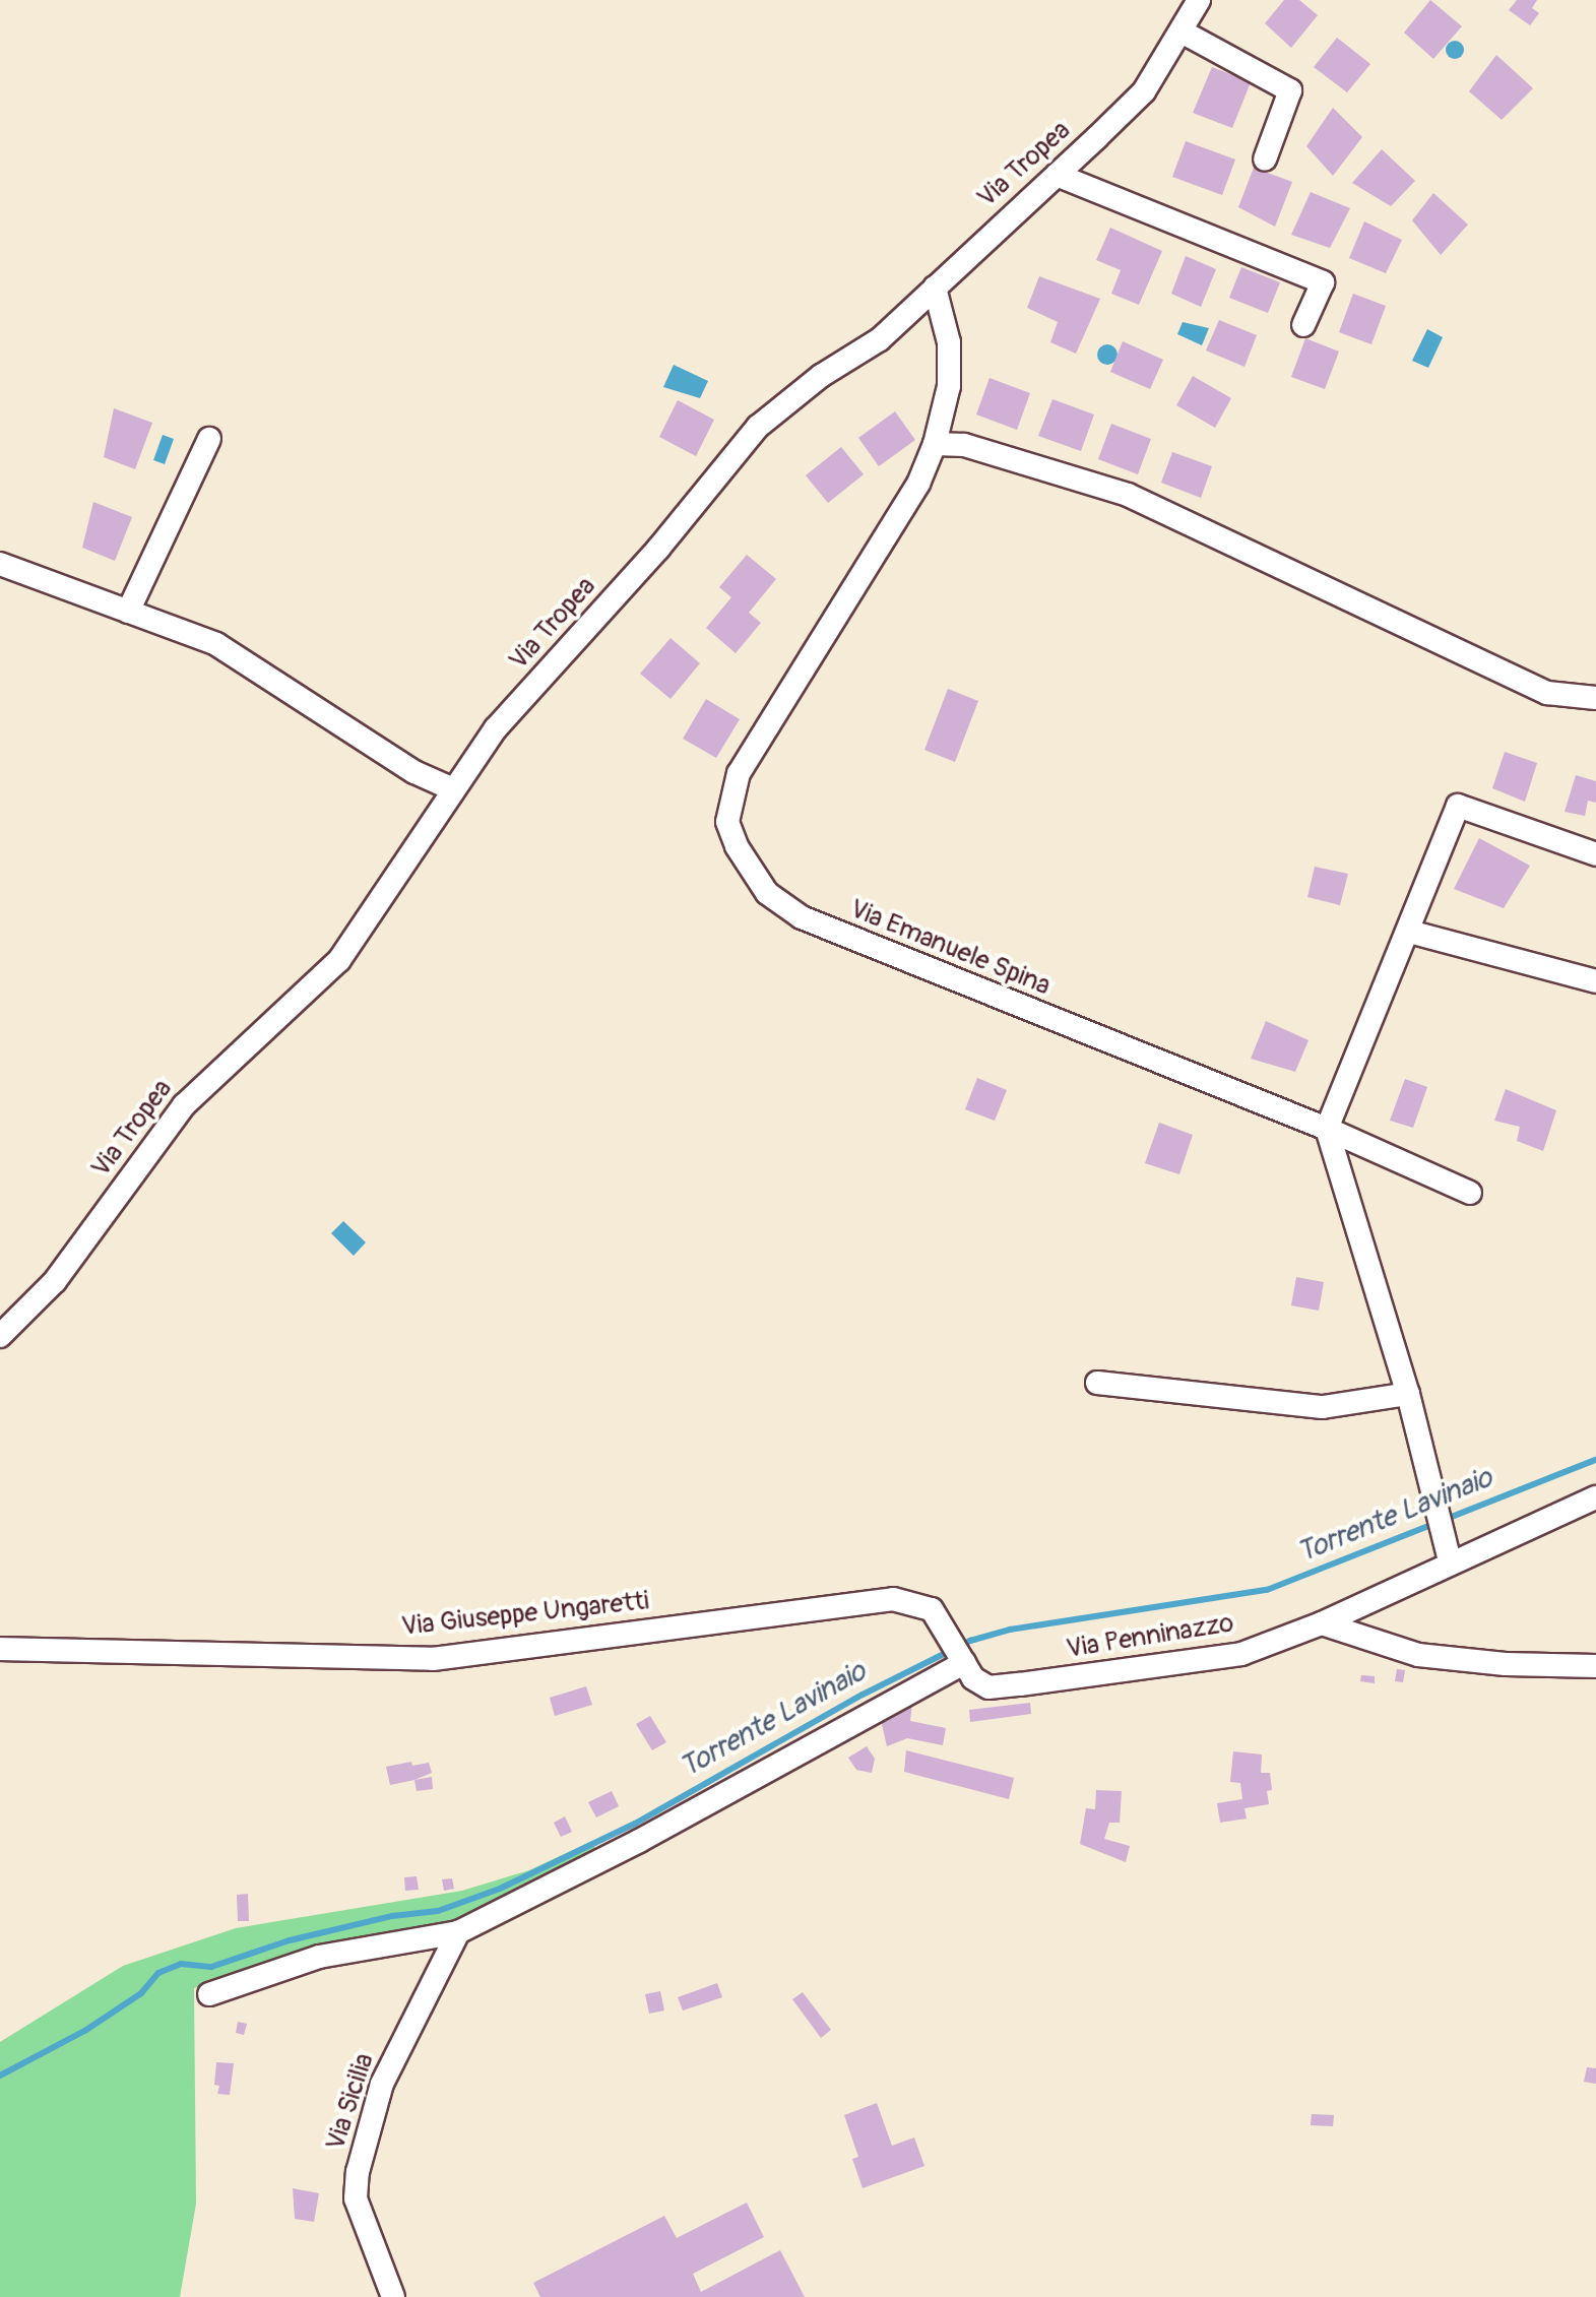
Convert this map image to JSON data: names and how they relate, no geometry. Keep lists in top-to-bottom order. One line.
{"streets":{"street":["Via Tropea","Via Emanuele Spina","Via Giuseppe Ungaretti","Via Penninazzo","Via Sicilia"]},"crossings":[["Via Tropea","Via Emanuele Spina"],["Via Giuseppe Ungaretti","Via Penninazzo"]],"water":["Torrente Lavinaio"]}
